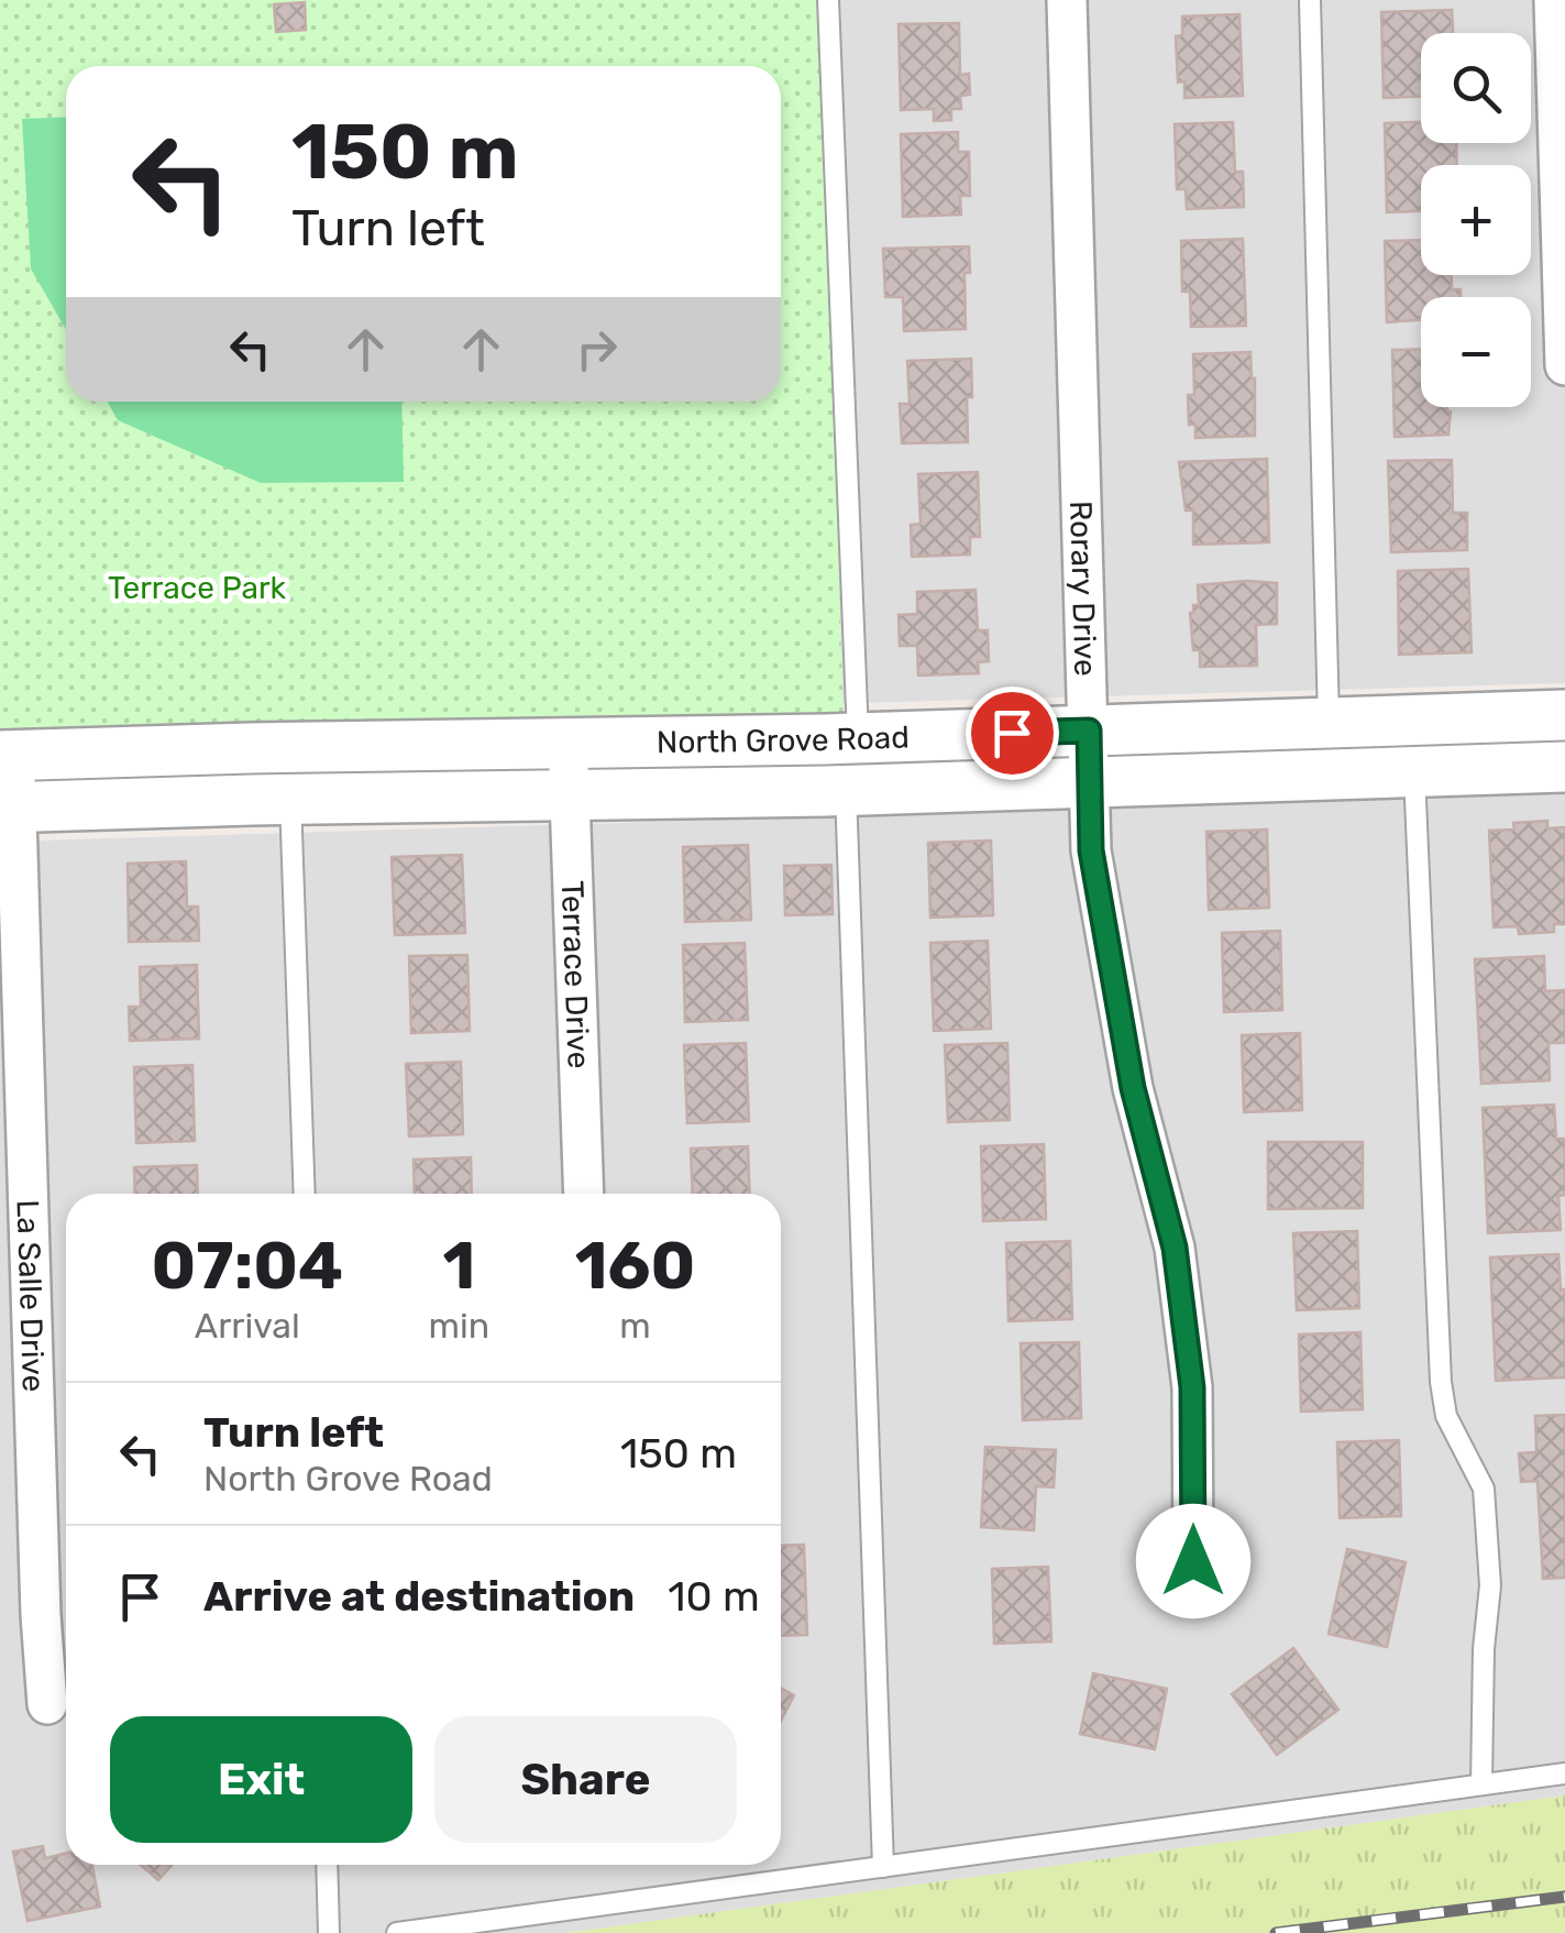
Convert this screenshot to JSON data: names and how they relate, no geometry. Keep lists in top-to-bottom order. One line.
{"streets":{"street":["Rorary Drive","North Grove Road","Terrace Drive","La Salle Drive"]},"crossings":[["Rorary Drive","North Grove Road"],["North Grove Road","Terrace Drive"],["North Grove Road","La Salle Drive"]],"parks":["Terrace Park"],"page":{"map_buttons":["+","−"],"turn":["150 m","Turn left"],"eta":["07:04","Arrival","1","min","160","m"],"list":[{"name":"Turn left","note":"North Grove Road","value":"150 m"},{"name":"Arrive at destination","value":"10 m"}],"buttons":["Exit","Share"]}}
